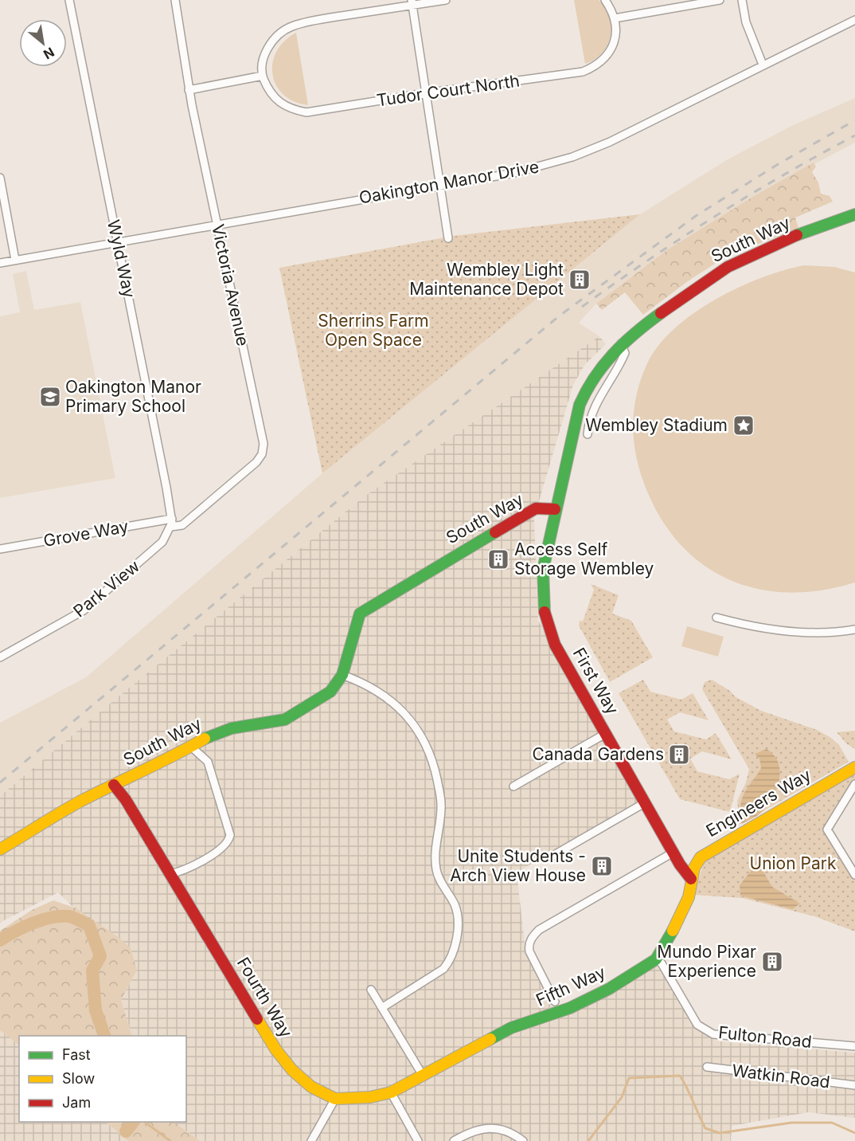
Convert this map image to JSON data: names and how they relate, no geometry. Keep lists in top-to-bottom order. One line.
{"streets":{"main road":["South Way","First Way","Engineers Way","Fifth Way","Fourth Way"],"street":["Tudor Court North","Oakington Manor Drive","Wyld Way","Victoria Avenue","Grove Way","Park View","Fulton Road","Watkin Road"]},"crossings":[["Oakington Manor Drive","Wyld Way"],["Oakington Manor Drive","Victoria Avenue"],["South Way","First Way"],["South Way","Fourth Way"],["Wyld Way","Victoria Avenue"],["Wyld Way","Grove Way"],["Wyld Way","Park View"],["Victoria Avenue","Grove Way"],["Victoria Avenue","Park View"],["Grove Way","Park View"],["Engineers Way","Fifth Way"],["Fifth Way","Fourth Way"],["Fifth Way","Fulton Road"]],"parks":["Sherrins Farm Open Space","Union Park"],"places":{"building":["Wembley Light Maintenance Depot","Access Self Storage Wembley","Canada Gardens","Unite Students - Arch View House","Mundo Pixar Experience"],"school or university":["Oakington Manor Primary School"],"place":["Wembley Stadium"]},"legend":["Fast","Slow","Jam"],"north":"bottom right"}
